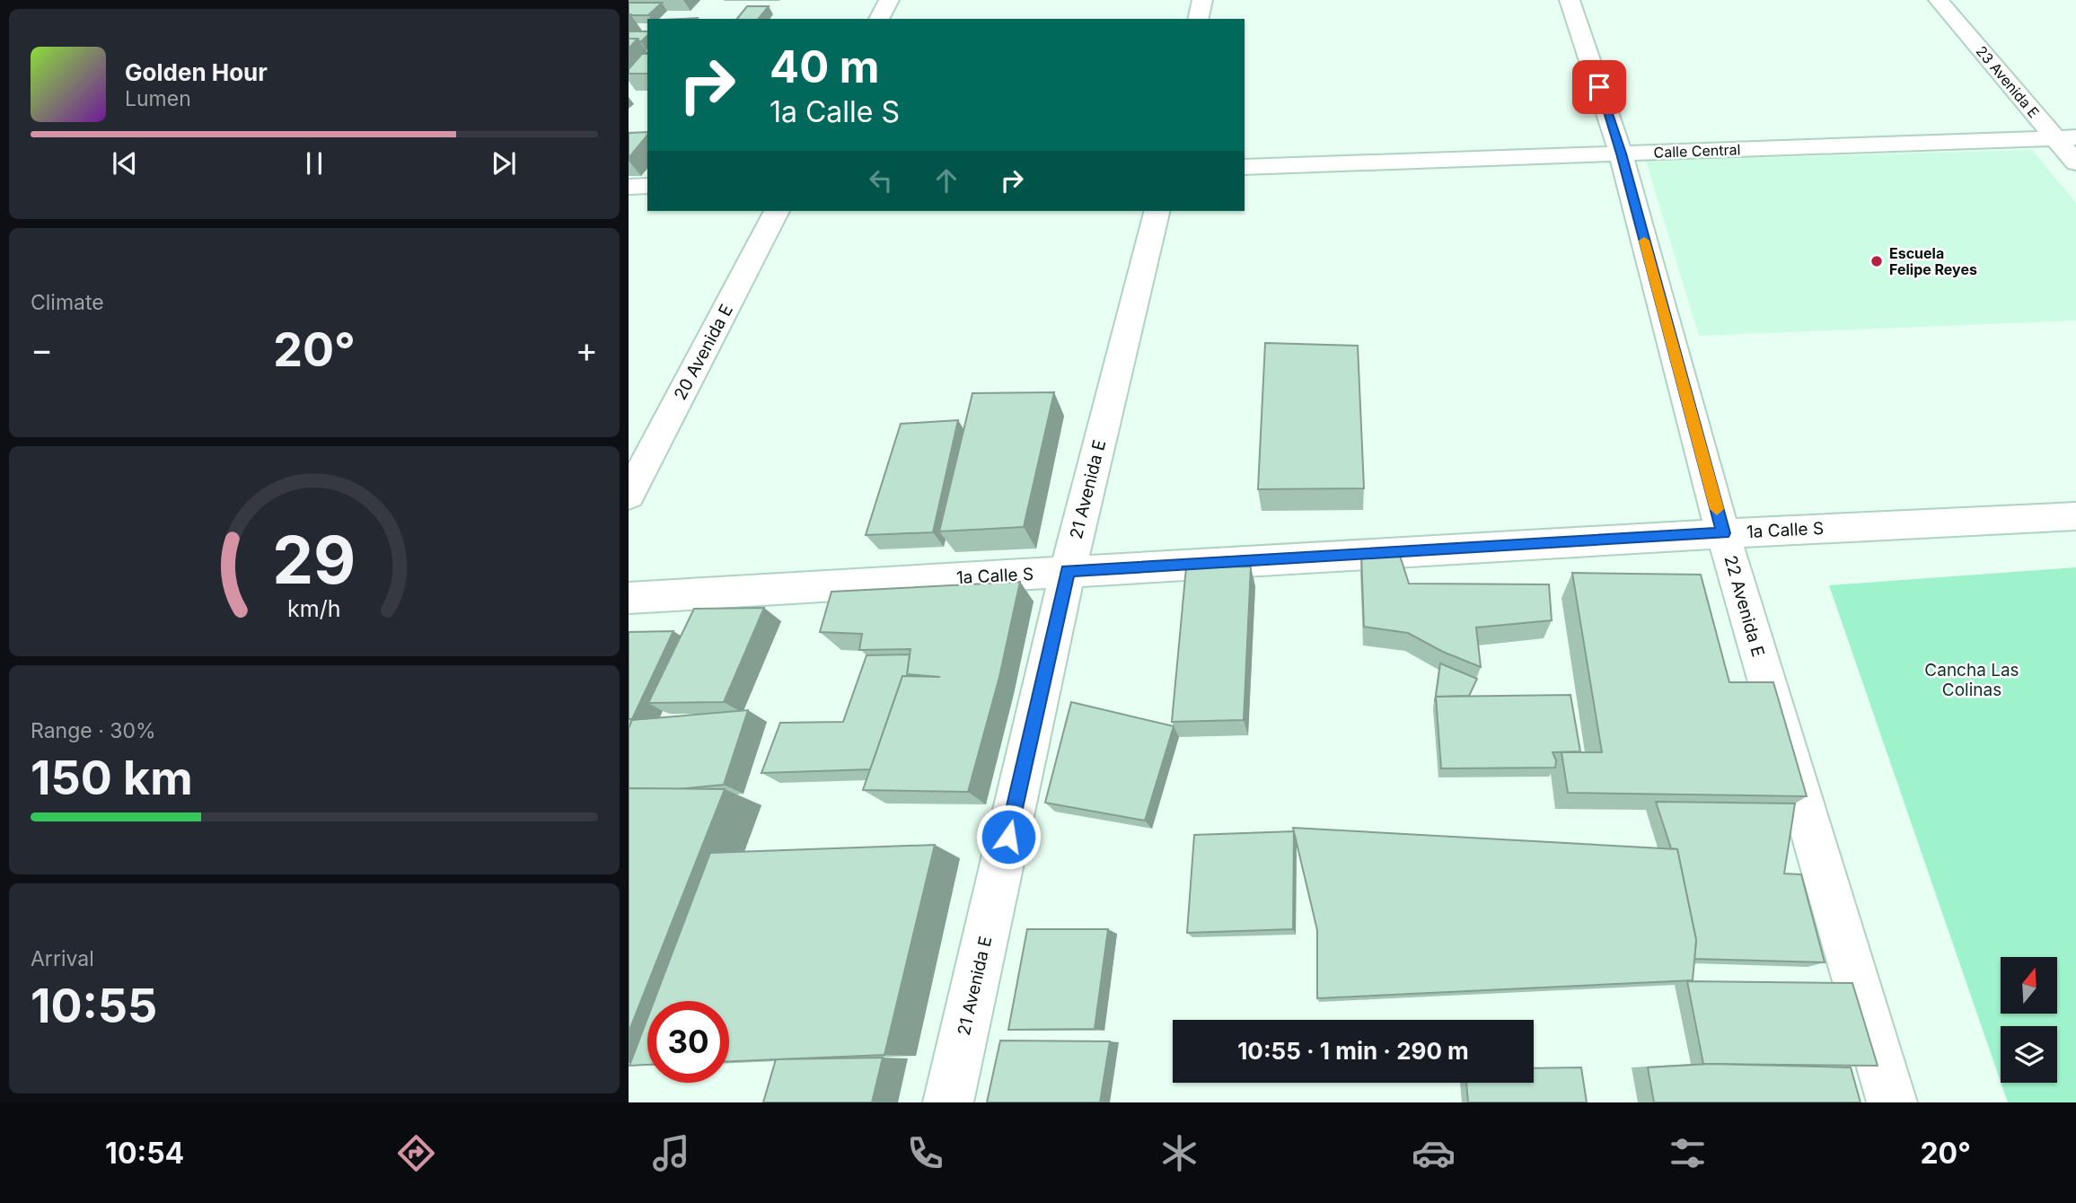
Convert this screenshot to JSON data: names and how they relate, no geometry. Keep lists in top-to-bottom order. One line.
{"streets":{"street":["23 Avenida E","Calle Central","20 Avenida E","21 Avenida E","1a Calle S","22 Avenida E"]},"crossings":[["23 Avenida E","Calle Central"],["Calle Central","22 Avenida E"],["21 Avenida E","1a Calle S"],["1a Calle S","22 Avenida E"]],"parks":["Cancha Las Colinas"],"places":["Escuela Felipe Reyes"],"north":"top","page":{"turn":["40 m","1a Calle S"],"song":["Golden Hour","Lumen"],"tile":["Climate",["Range · 30%","150 km"],["Arrival","10:55"]],"heat":["−","20°","+"],"limit":"30","trip":"10:55 · 1 min · 290 m","tabs":["10:54","20°"],"gauge":["29","km/h"]}}
